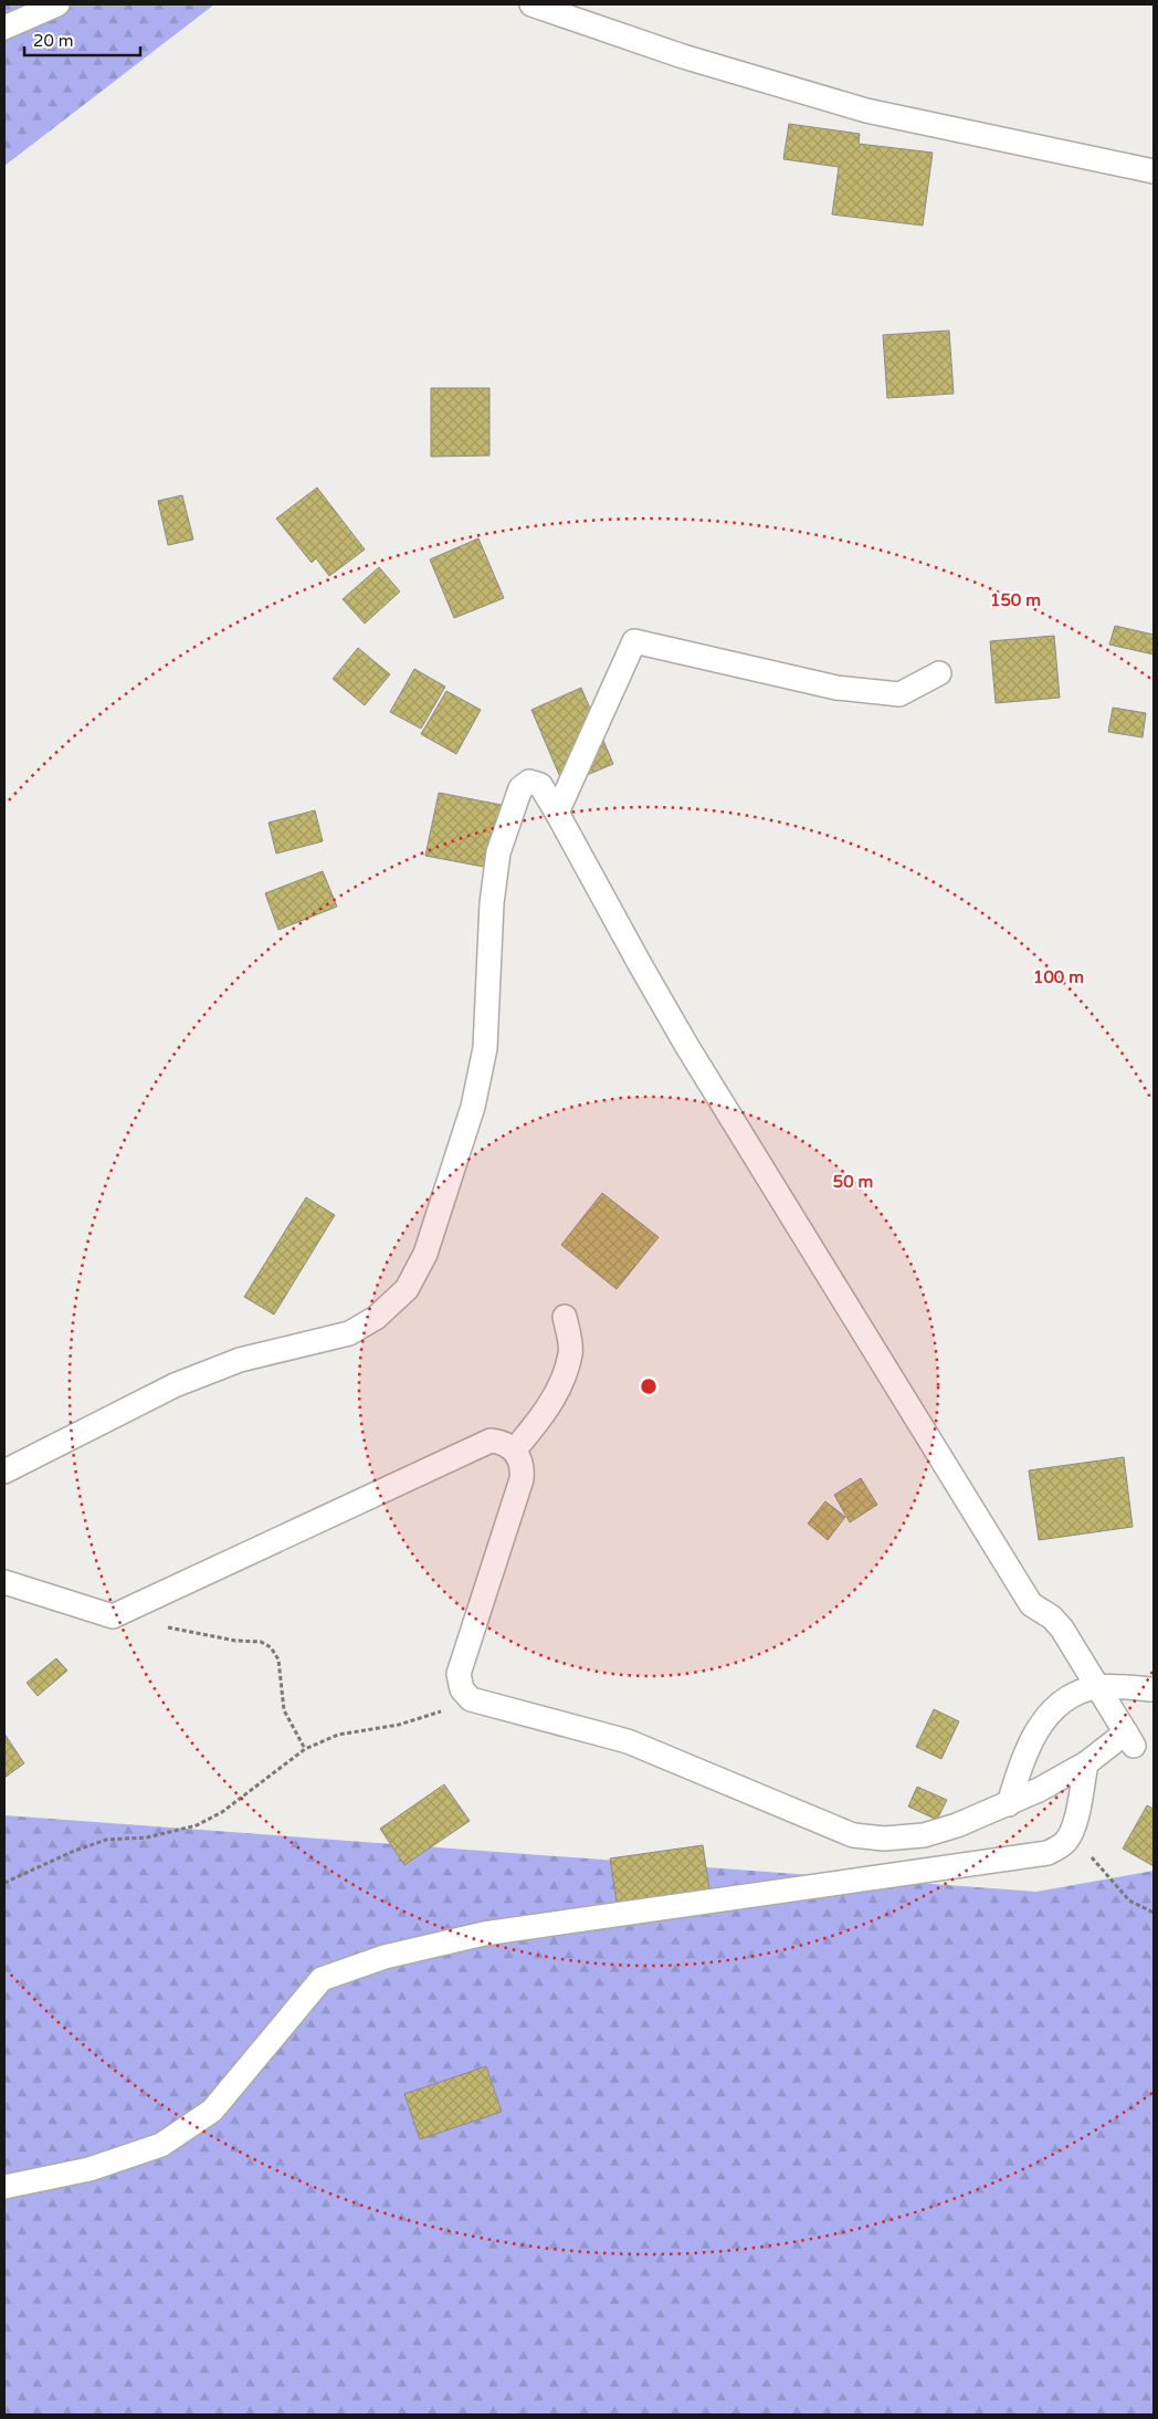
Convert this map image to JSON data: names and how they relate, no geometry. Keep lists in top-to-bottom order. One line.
{"scale_bar":"20 m","rings":["150 m","100 m","50 m"]}
